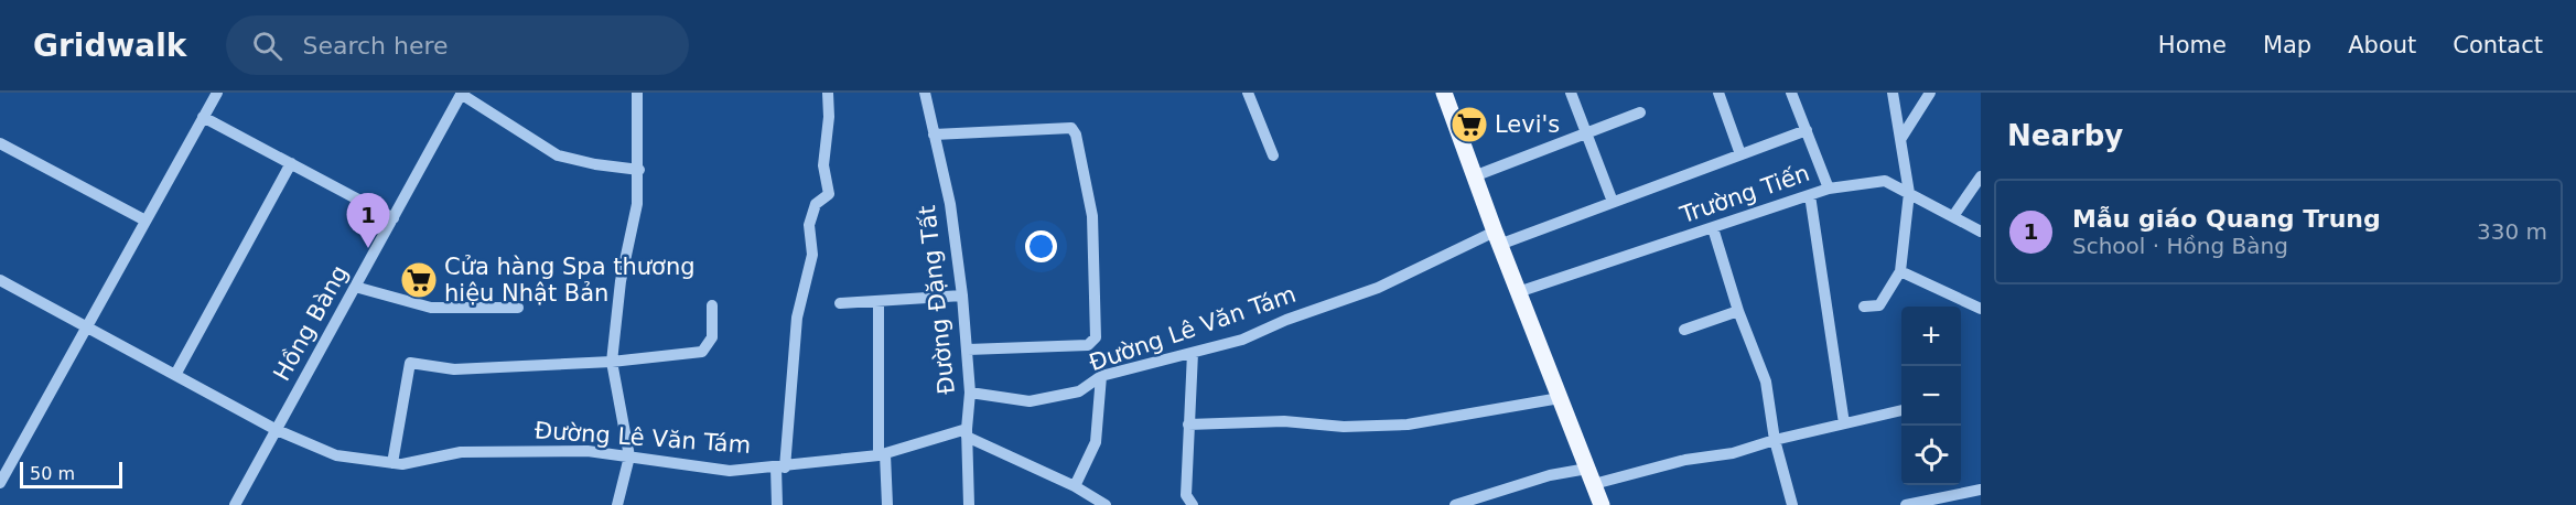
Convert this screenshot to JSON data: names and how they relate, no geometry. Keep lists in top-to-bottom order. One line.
{"streets":{"street":["Trường Tiến","Đường Đặng Tất","Hồng Bàng","Đường Lê Văn Tám"]},"crossings":[["Đường Đặng Tất","Đường Lê Văn Tám"],["Hồng Bàng","Đường Lê Văn Tám"]],"places":{"supermarket":["Levi's","Cửa hàng Spa thương hiệu Nhật Bản"]},"scale_bar":"50 m","page":{"header":"Gridwalk","search":"Search here","nav":["Home","Map","About","Contact"],"heading":"Nearby","list":[{"mark":"1","name":"Mẫu giáo Quang Trung","note":"School · Hồng Bàng","value":"330 m"}],"pins":"1","map_buttons":["+","−"],"scale":"50 m"}}
